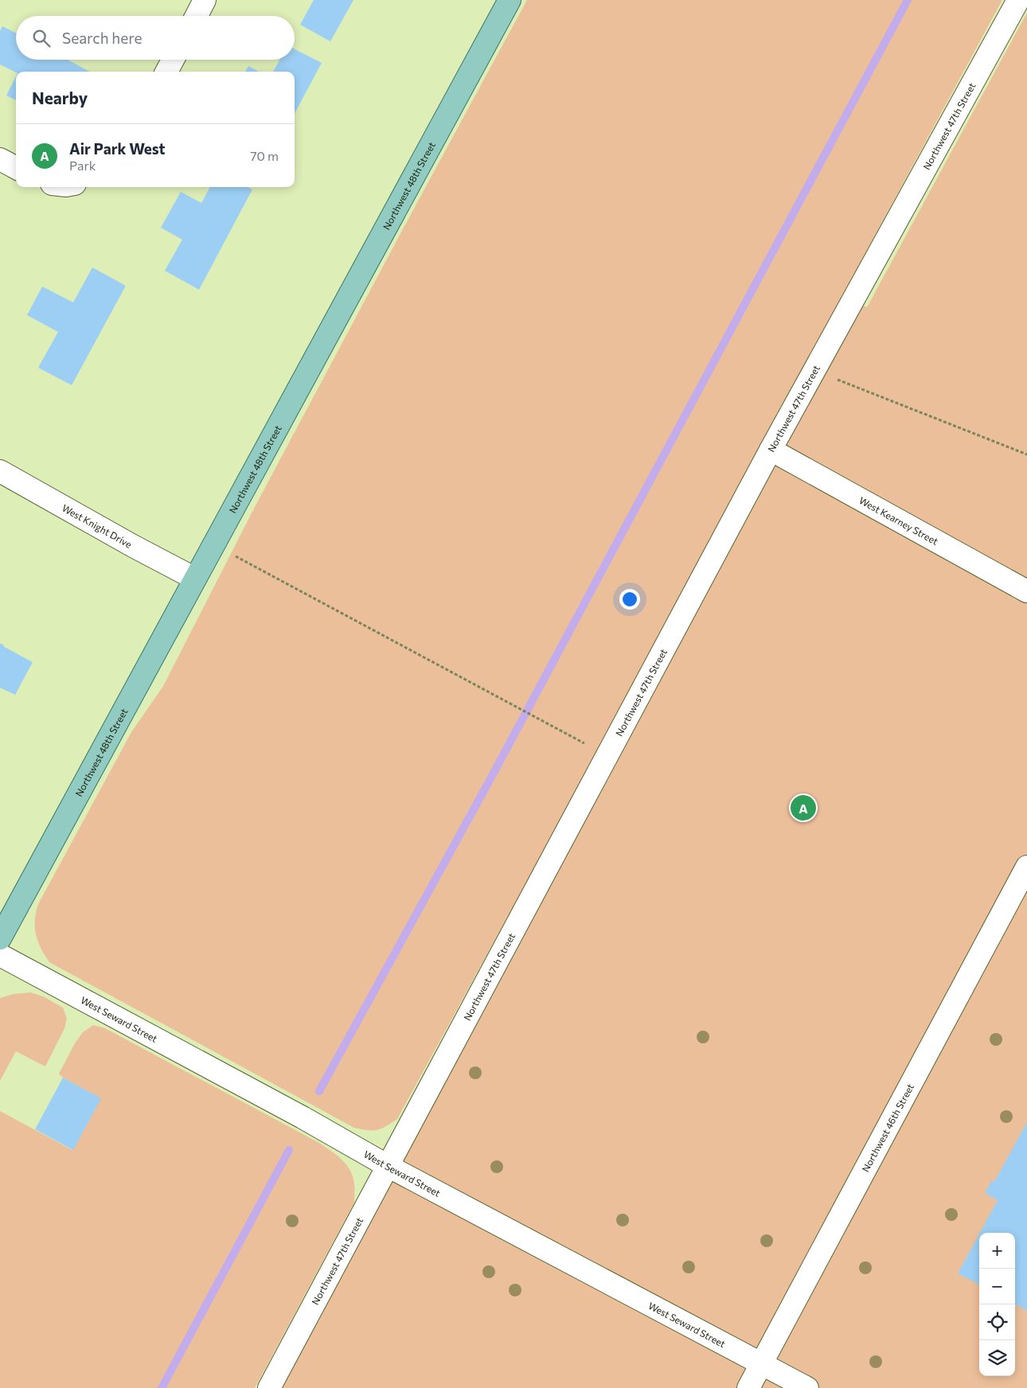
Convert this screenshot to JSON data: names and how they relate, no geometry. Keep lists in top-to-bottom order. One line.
{"streets":{"main road":["Northwest 48th Street"],"street":["Northwest 47th Street","West Kearney Street","West Knight Drive","West Seward Street","Northwest 46th Street"]},"crossings":[["Northwest 47th Street","West Kearney Street"],["Northwest 47th Street","West Seward Street"],["Northwest 48th Street","West Knight Drive"],["West Seward Street","Northwest 46th Street"]],"page":{"search":"Search here","heading":"Nearby","list":[{"mark":"A","name":"Air Park West","note":"Park","value":"70 m"}],"pins":"A","map_buttons":["+","−"]}}
